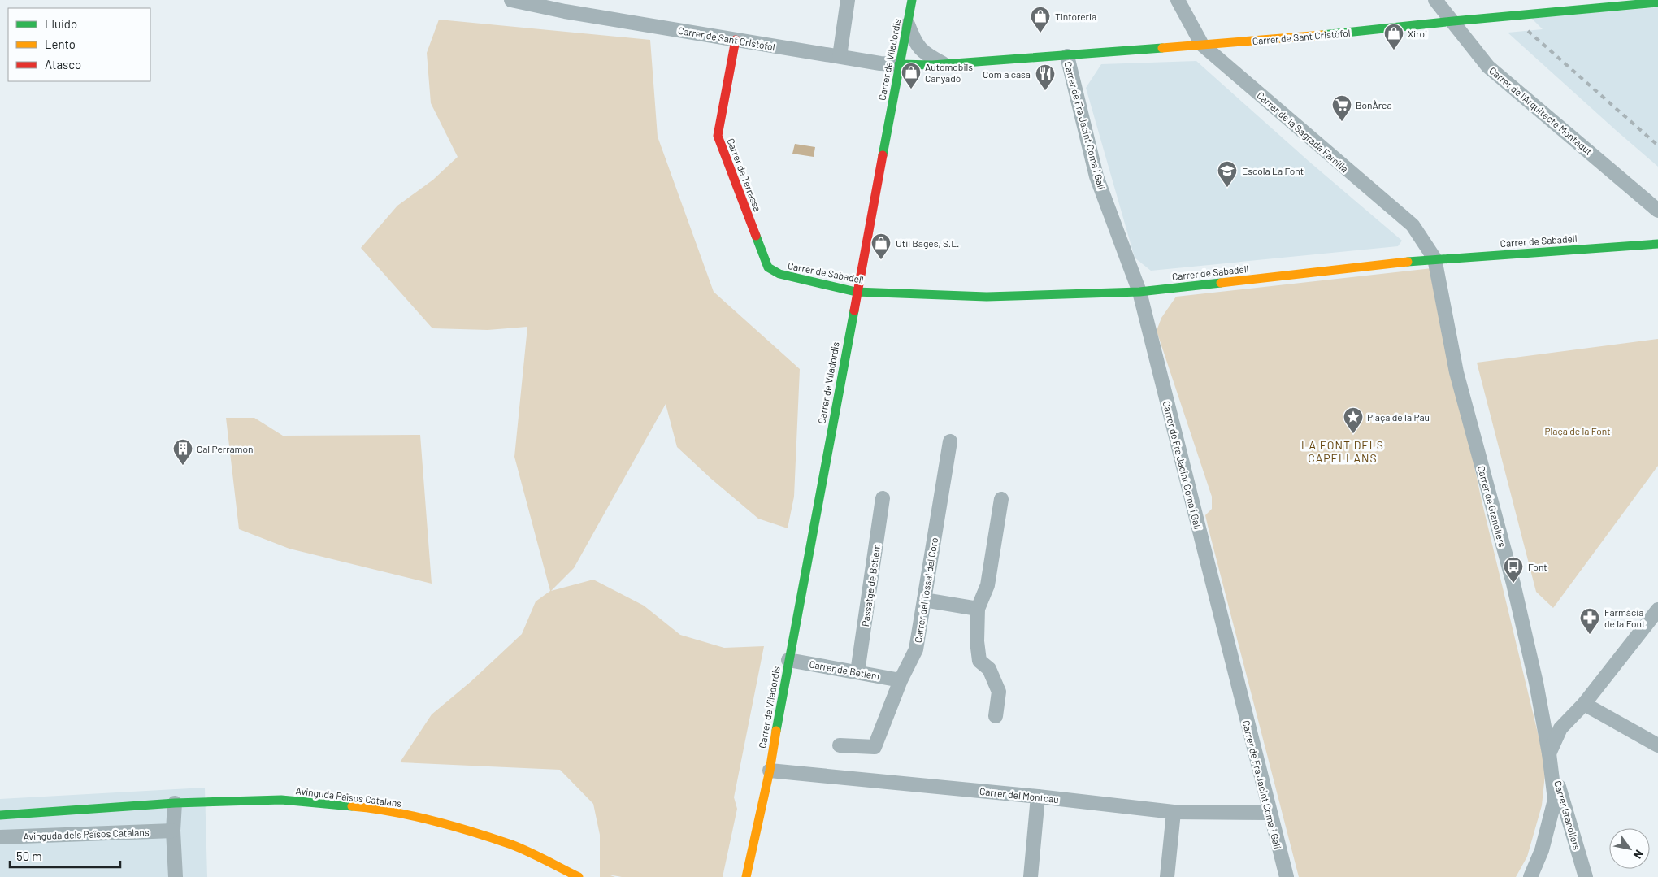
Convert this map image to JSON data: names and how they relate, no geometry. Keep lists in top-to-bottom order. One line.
{"streets":{"street":["Carrer de Sant Cristòfol","Carrer de Viladordis","Carrer de l'Arquitecte Montagut","Carrer de Fra Jacint Coma i Galí","Carrer de la Sagrada Família","Carrer de Terrassa","Carrer de Sabadell","Carrer de Granollers","Passatge de Betlem","Carrer del Tossal del Coro","Carrer de Betlem","Carrer del Montcau","Avinguda Països Catalans","Carrer Granollers","Avinguda dels Països Catalans"]},"crossings":[["Carrer de Sant Cristòfol","Carrer de Viladordis"],["Carrer de Sant Cristòfol","Carrer de l'Arquitecte Montagut"],["Carrer de Sant Cristòfol","Carrer de Fra Jacint Coma i Galí"],["Carrer de Sant Cristòfol","Carrer de la Sagrada Família"],["Carrer de Sant Cristòfol","Carrer de Terrassa"],["Carrer de Viladordis","Carrer de Sabadell"],["Carrer de Viladordis","Carrer de Betlem"],["Carrer de Viladordis","Carrer del Montcau"],["Carrer de Fra Jacint Coma i Galí","Carrer de Sabadell"],["Carrer de Fra Jacint Coma i Galí","Carrer del Montcau"],["Carrer de la Sagrada Família","Carrer de Sabadell"],["Carrer de la Sagrada Família","Carrer de Granollers"],["Carrer de Terrassa","Carrer de Sabadell"],["Carrer de Sabadell","Carrer de Granollers"],["Carrer de Granollers","Carrer Granollers"],["Passatge de Betlem","Carrer de Betlem"],["Carrer del Tossal del Coro","Carrer de Betlem"]],"districts":["LA FONT DELS CAPELLANS"],"parks":["Plaça de la Font"],"places":{"shop":["Tintoreria","Xiroi","Automobils Canyadó","Util Bages, S.L."],"restaurant":["Com a casa"],"supermarket":["BonÀrea"],"school or university":["Escola La Font"],"place":["Plaça de la Pau"],"building":["Cal Perramon"],"bus stop":["Font"],"pharmacy":["Farmàcia de la Font"]},"legend":["Fluido","Lento","Atasco"],"scale_bar":"50 m","north":"bottom right"}
